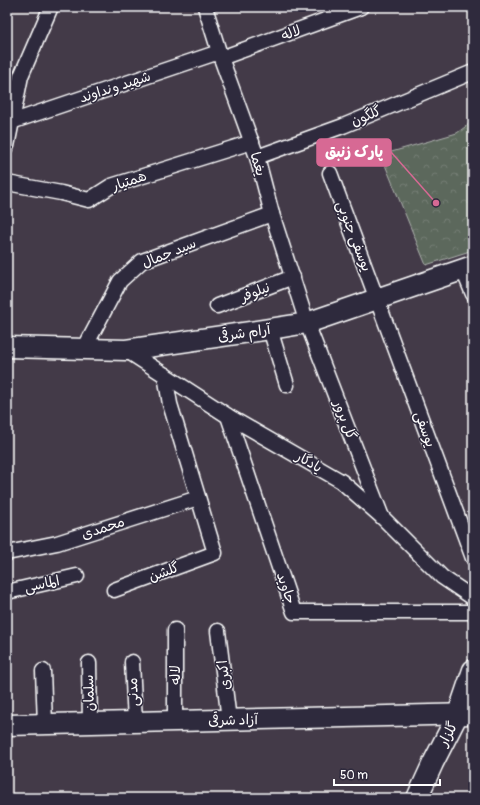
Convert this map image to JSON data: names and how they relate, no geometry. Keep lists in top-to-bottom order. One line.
{"streets":{"street":["لاله","شهید ونداوند","گلگون","یغما","همتیار","یوسفی جنوبی","سید جمال","نیلوفر","آرام شرقی","گل پرور","یوسفی","یادگار","محمدی","گلشن","الماسی","جاوید","اکبری","مدنی","سلمان","آزاد شرقی","گلزار"]},"crossings":[["لاله","شهید ونداوند"],["لاله","یغما"],["لاله","آزاد شرقی"],["شهید ونداوند","یغما"],["گلگون","یغما"],["یغما","همتیار"],["یغما","سید جمال"],["یغما","نیلوفر"],["یغما","آرام شرقی"],["یغما","گل پرور"],["یوسفی جنوبی","آرام شرقی"],["یوسفی جنوبی","یوسفی"],["سید جمال","آرام شرقی"],["آرام شرقی","گل پرور"],["آرام شرقی","یوسفی"],["آرام شرقی","یادگار"],["گل پرور","یادگار"],["یادگار","جاوید"],["محمدی","گلشن"],["اکبری","آزاد شرقی"],["مدنی","آزاد شرقی"],["سلمان","آزاد شرقی"],["آزاد شرقی","گلزار"]],"places":["پارک زنبق"],"scale_bar":"50 m"}
